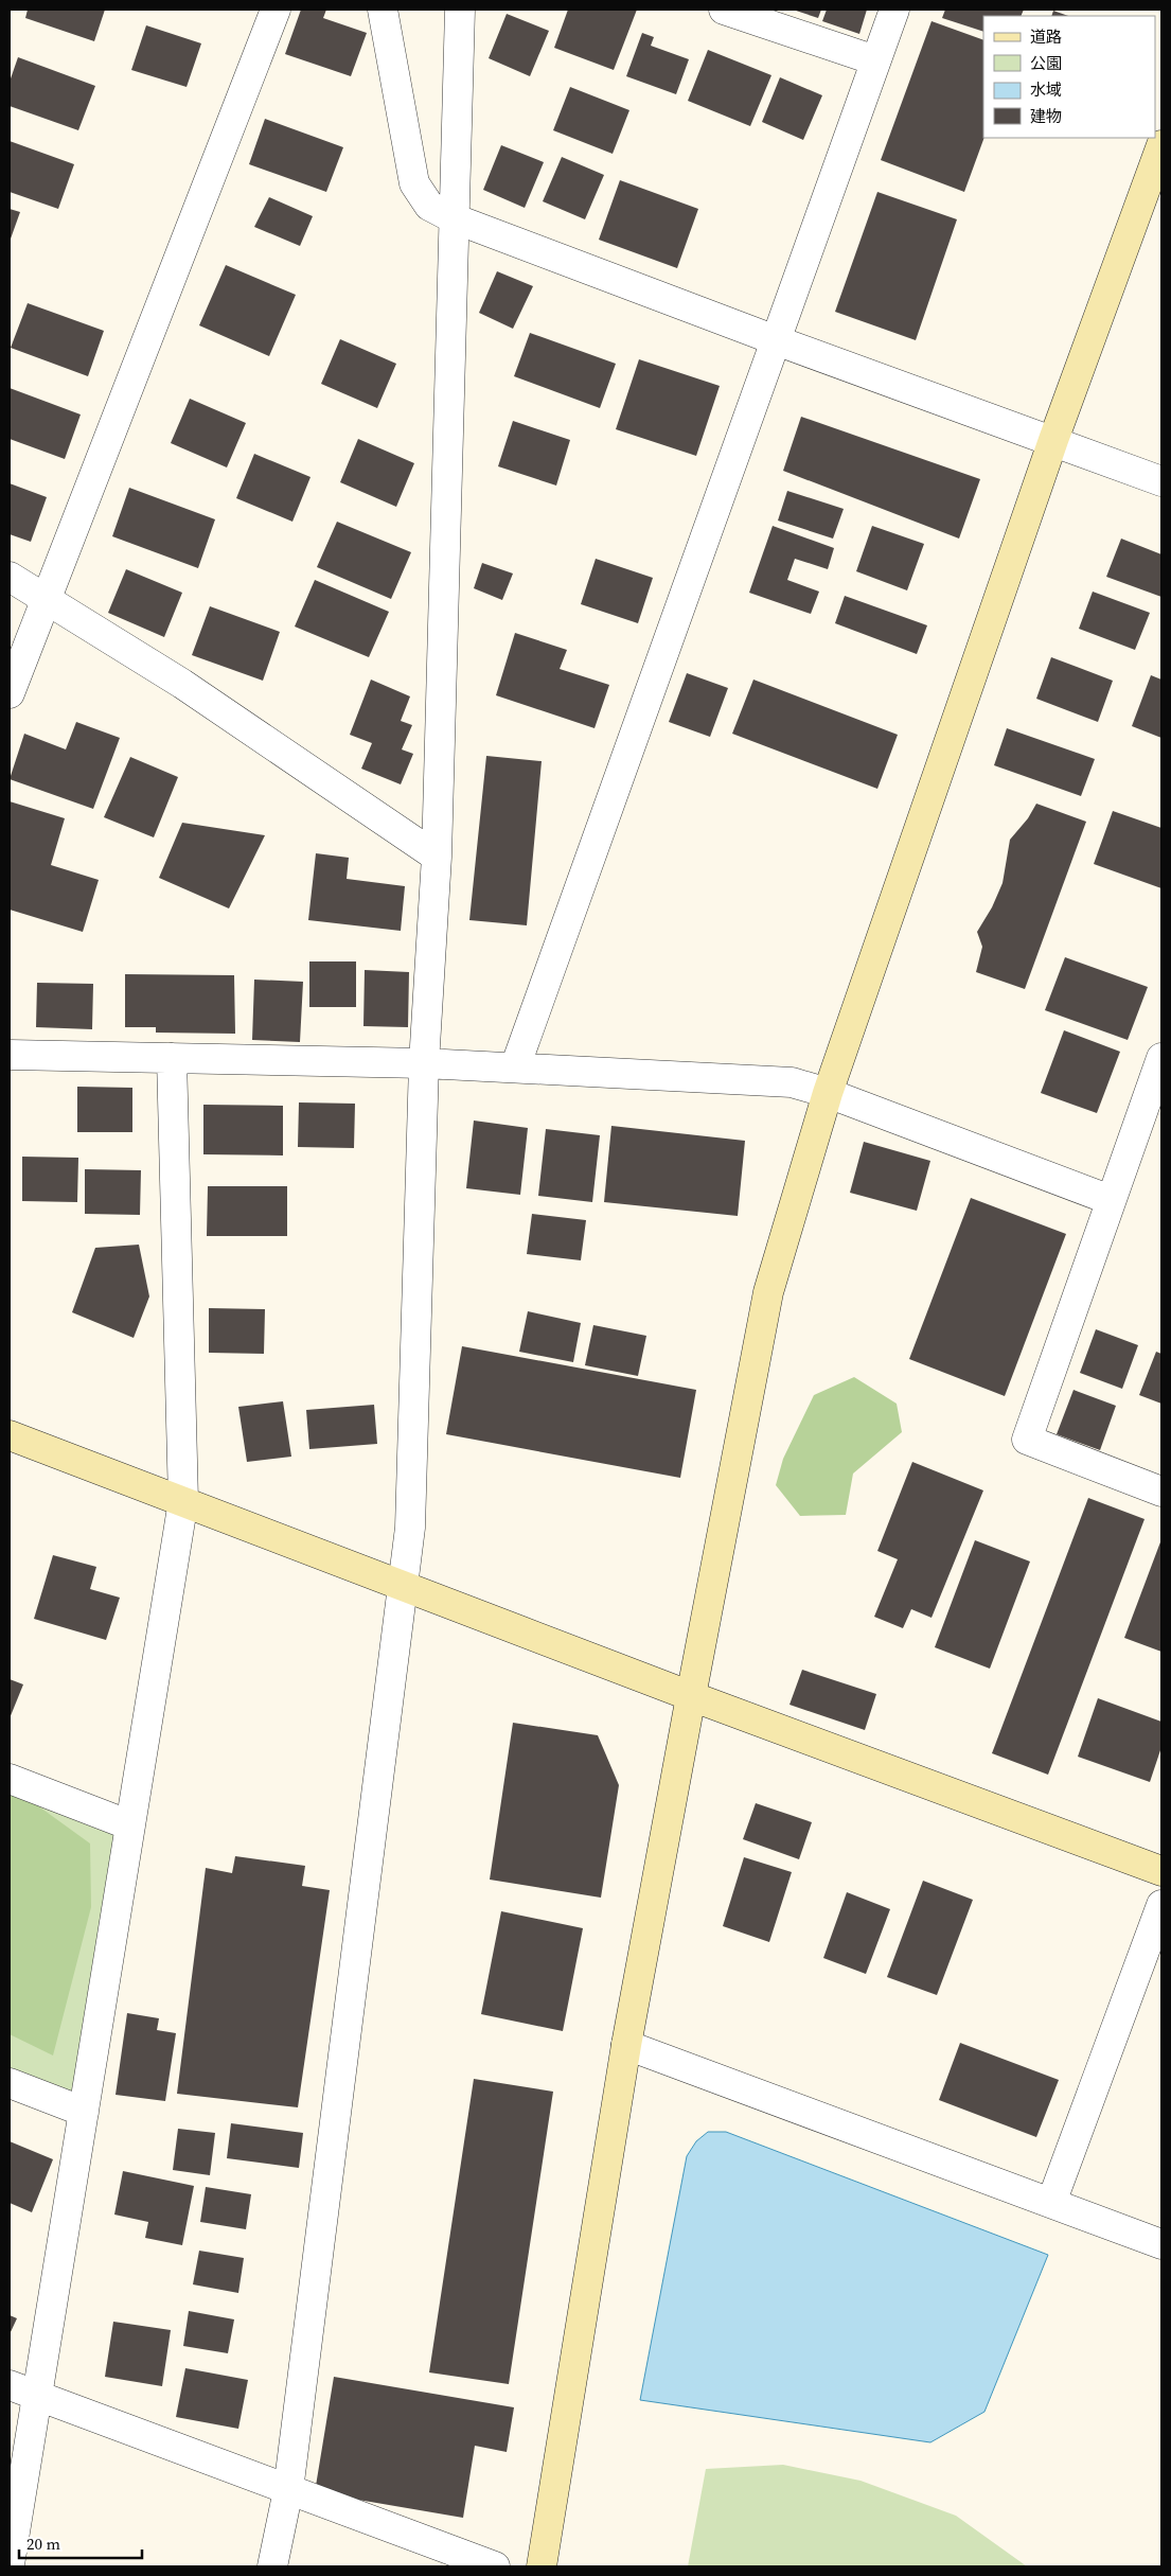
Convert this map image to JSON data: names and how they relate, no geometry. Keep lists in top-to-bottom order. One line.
{"legend":["道路","公園","水域","建物"],"scale_bar":"20 m"}
